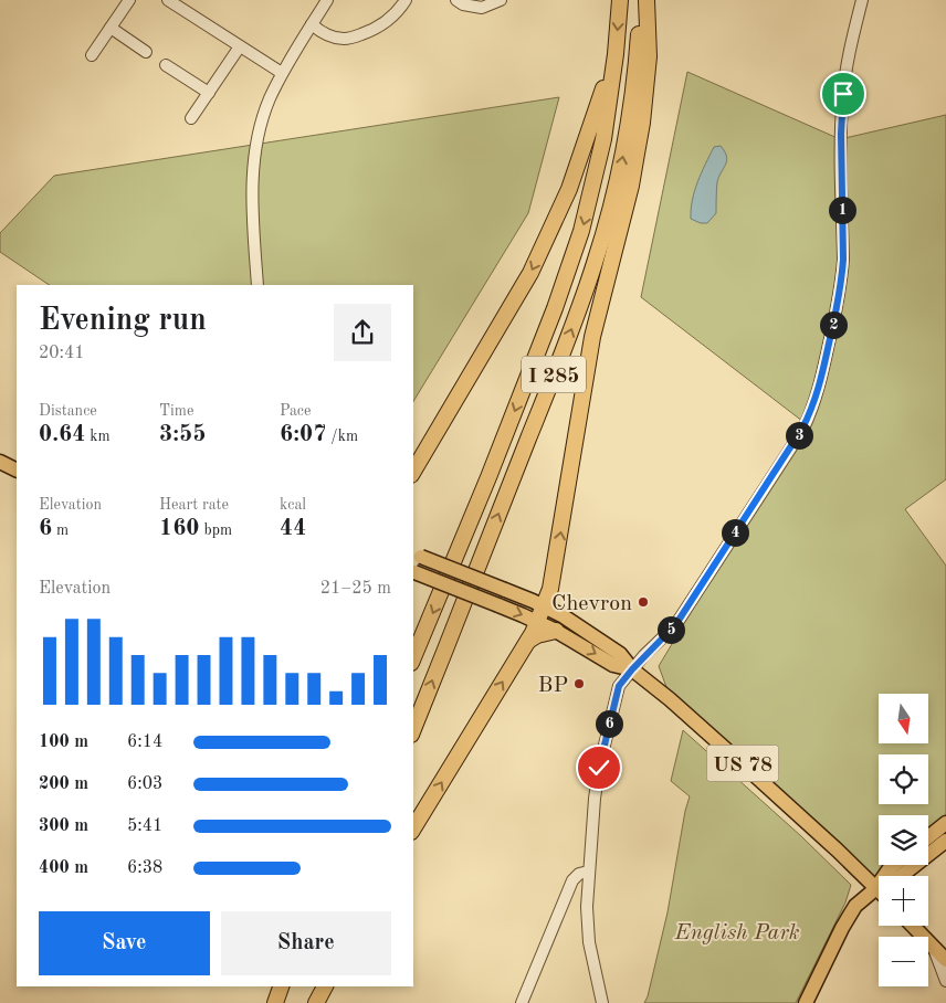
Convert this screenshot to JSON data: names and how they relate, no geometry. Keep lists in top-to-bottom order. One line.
{"streets":{"highway":["I 285"],"main road":["US 78"]},"parks":["English Park"],"places":["Chevron","BP"],"north":"bottom","page":{"pins":["1","2","3","4","5","6"],"heading":["Evening run","20:41"],"stats":[["Distance","0.64 km"],["Time","3:55"],["Pace","6:07 /km"],["Elevation","6 m"],["Heart rate","160 bpm"],["kcal","44"]],"chart":["Elevation","21–25 m"],"map_buttons":["+","−"],"list":[{"name":"100 m","note":"6:14"},{"name":"200 m","note":"6:03"},{"name":"300 m","note":"5:41"},{"name":"400 m","note":"6:38"}],"buttons":["Save","Share"]}}
